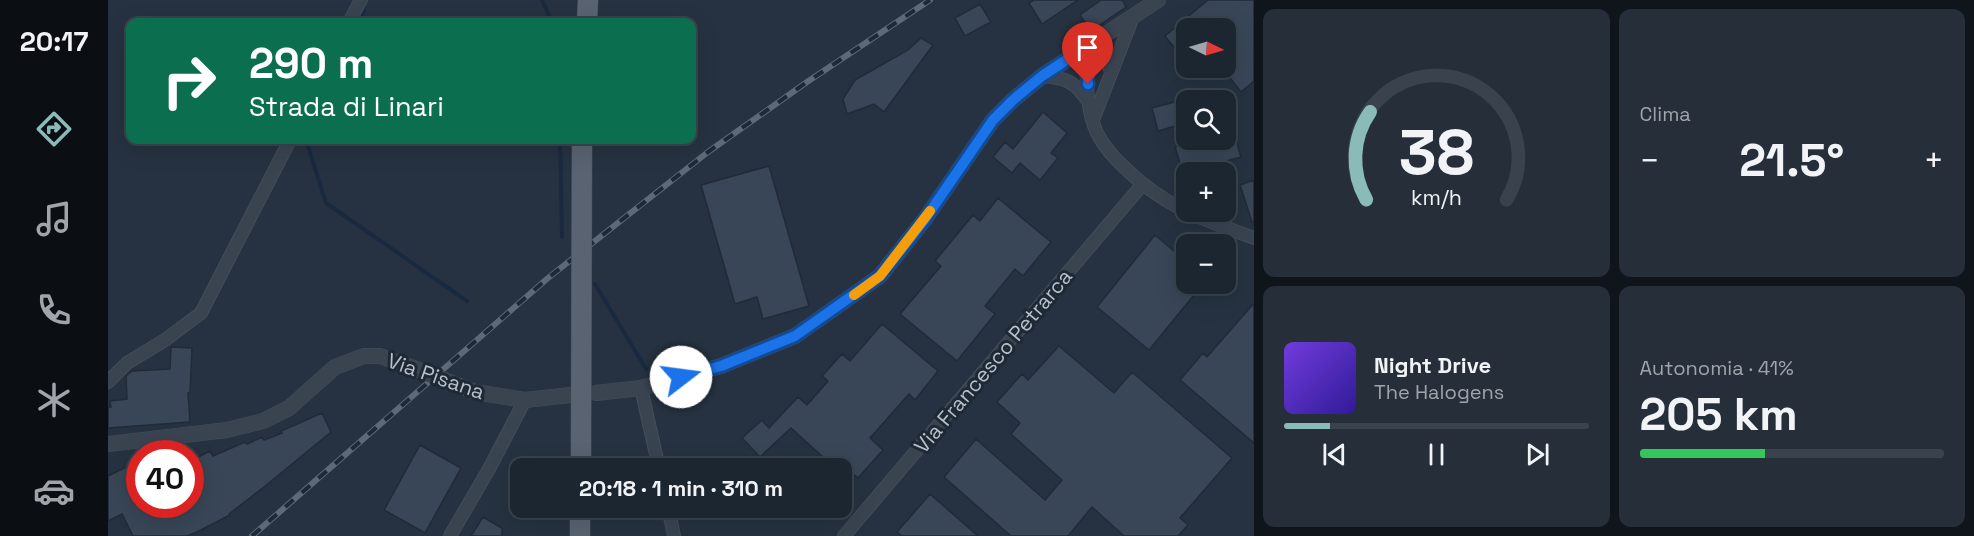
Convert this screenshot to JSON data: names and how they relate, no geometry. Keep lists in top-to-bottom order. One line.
{"streets":{"street":["Via Francesco Petrarca","Via Pisana"]},"north":"right","page":{"tabs":"20:17","tile":["Clima",["Autonomia · 41%","205 km"]],"map_buttons":["+","−"],"turn":["290 m","Strada di Linari"],"heat":["−","21.5°","+"],"song":["Night Drive","The Halogens"],"limit":"40","trip":"20:18 · 1 min · 310 m","gauge":["38","km/h"]}}
